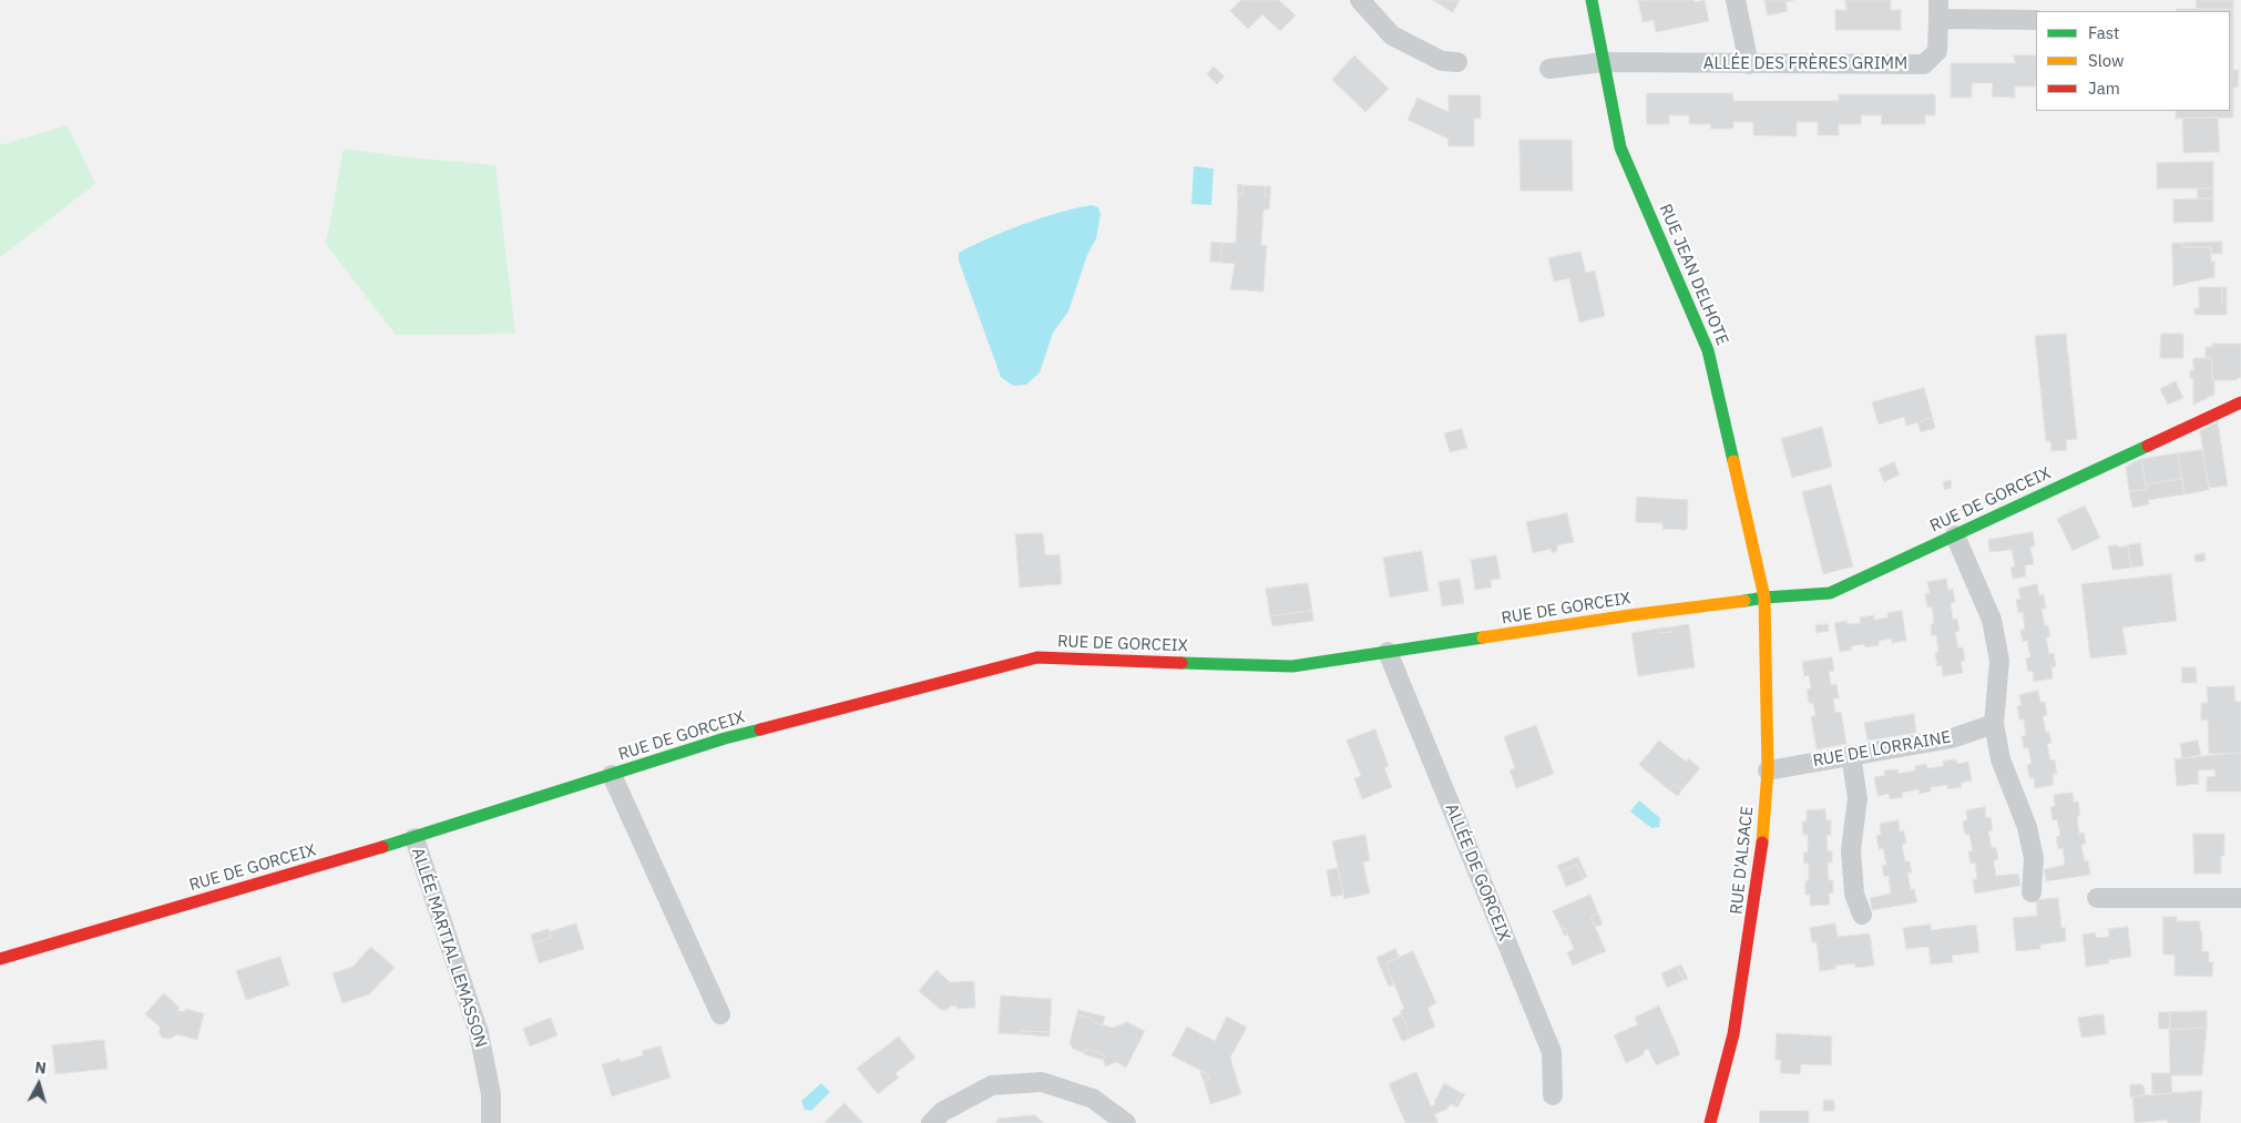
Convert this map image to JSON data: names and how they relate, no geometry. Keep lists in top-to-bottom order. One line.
{"streets":{"street":["ALLÉE DES FRÈRES GRIMM","RUE JEAN DELHOTE","RUE DE GORCEIX","RUE DE LORRAINE","RUE D'ALSACE","ALLÉE DE GORCEIX","ALLÉE MARTIAL LEMASSON"]},"crossings":[["ALLÉE DES FRÈRES GRIMM","RUE JEAN DELHOTE"],["RUE JEAN DELHOTE","RUE DE GORCEIX"],["RUE JEAN DELHOTE","RUE D'ALSACE"],["RUE DE GORCEIX","RUE D'ALSACE"],["RUE DE GORCEIX","ALLÉE DE GORCEIX"],["RUE DE GORCEIX","ALLÉE MARTIAL LEMASSON"],["RUE DE LORRAINE","RUE D'ALSACE"]],"legend":["Fast","Slow","Jam"],"north":"top"}
